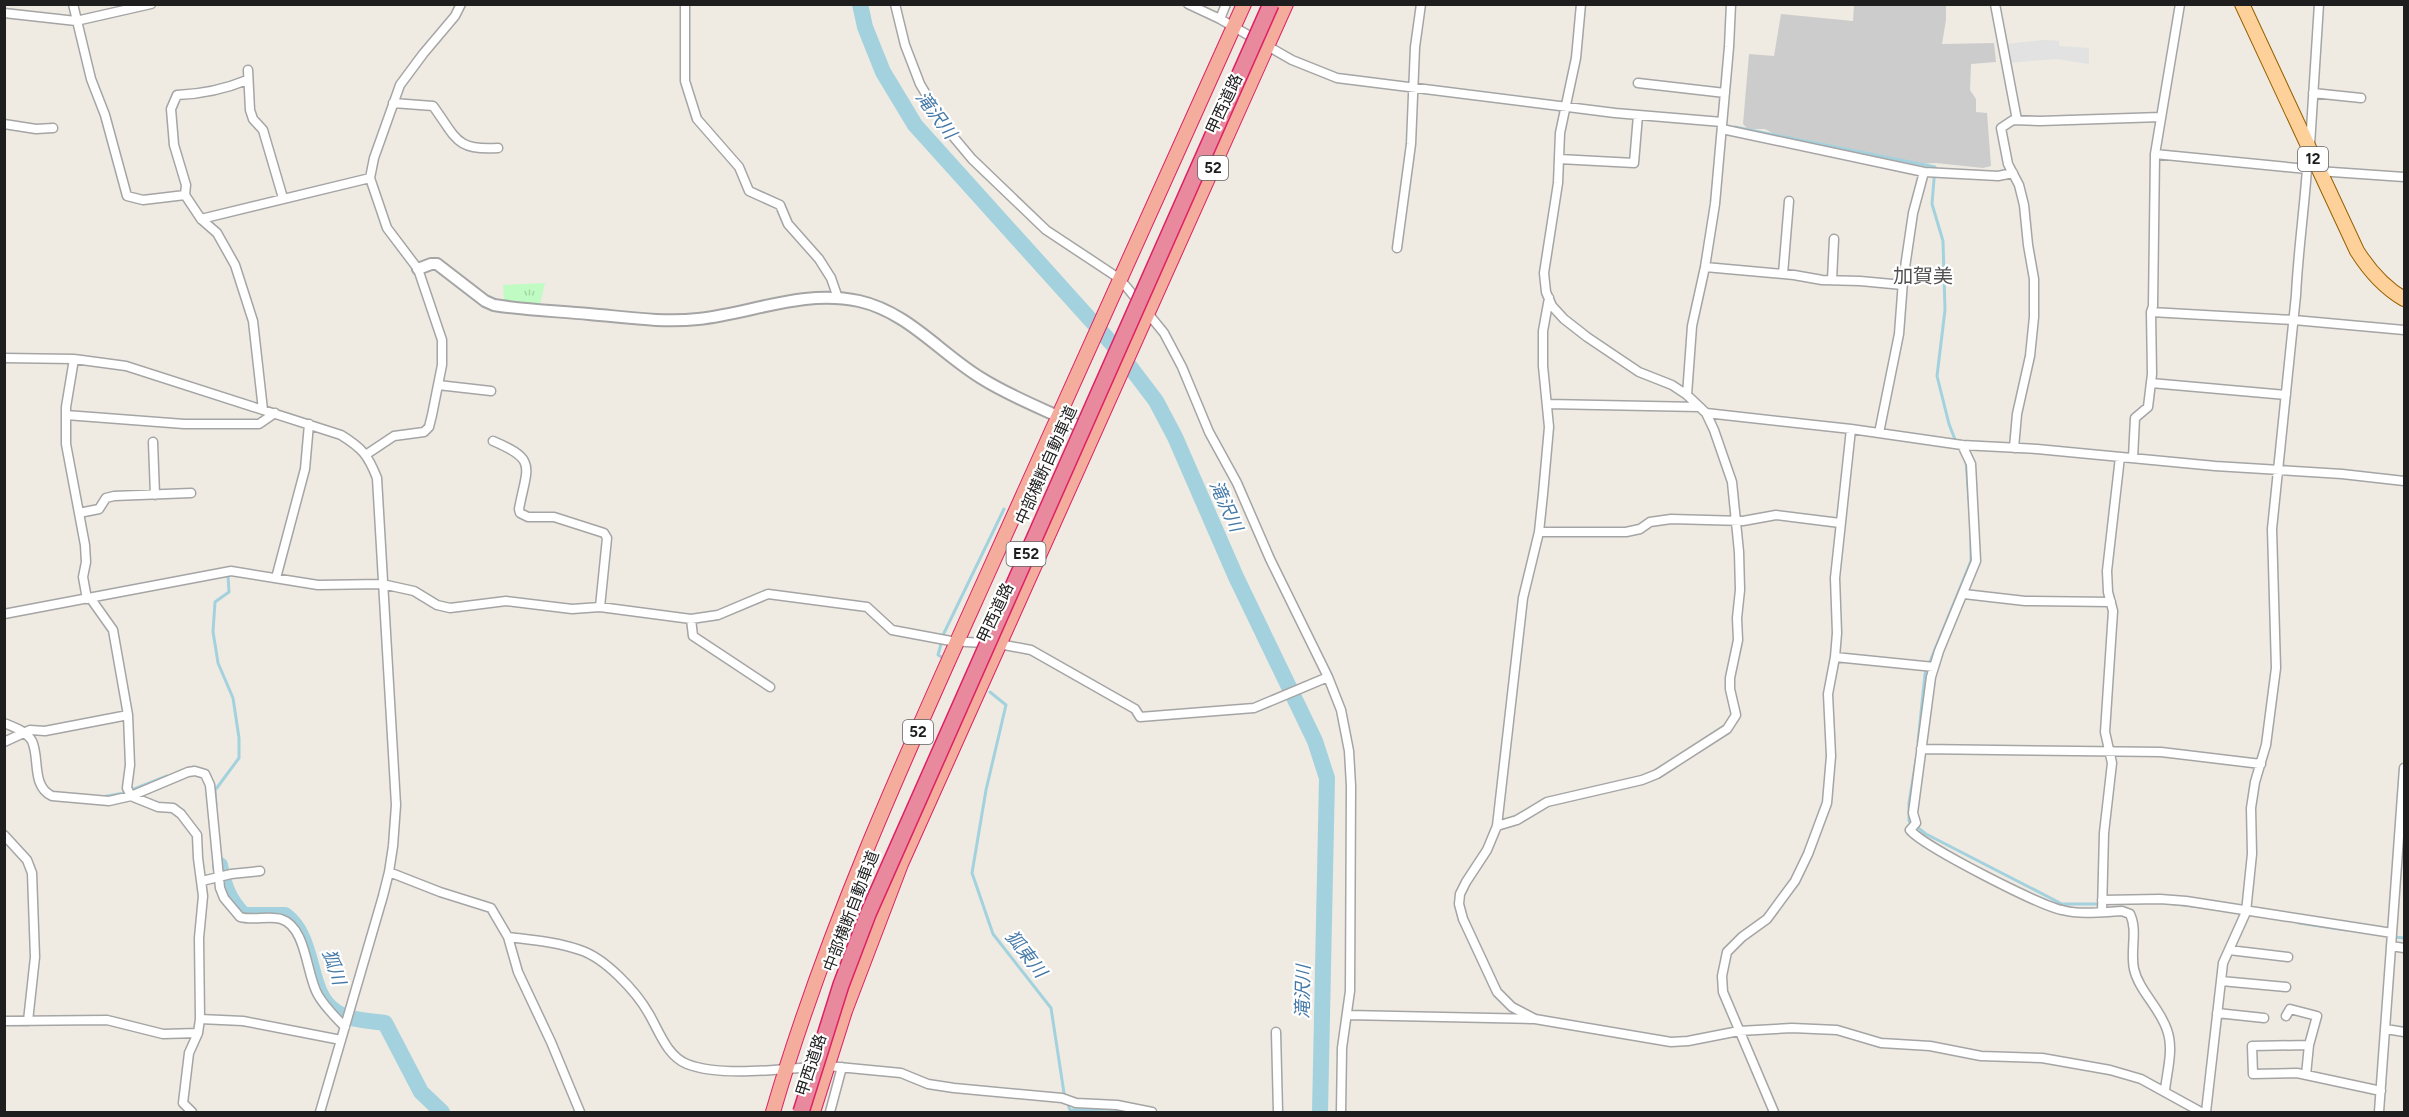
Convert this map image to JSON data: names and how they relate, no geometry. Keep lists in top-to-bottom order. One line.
{"streets":{"highway":["甲西道路","52","中部横断自動車道","E52"],"main road":["12"]},"districts":["加賀美"],"water":["滝沢川","狐東川","狐川"]}
